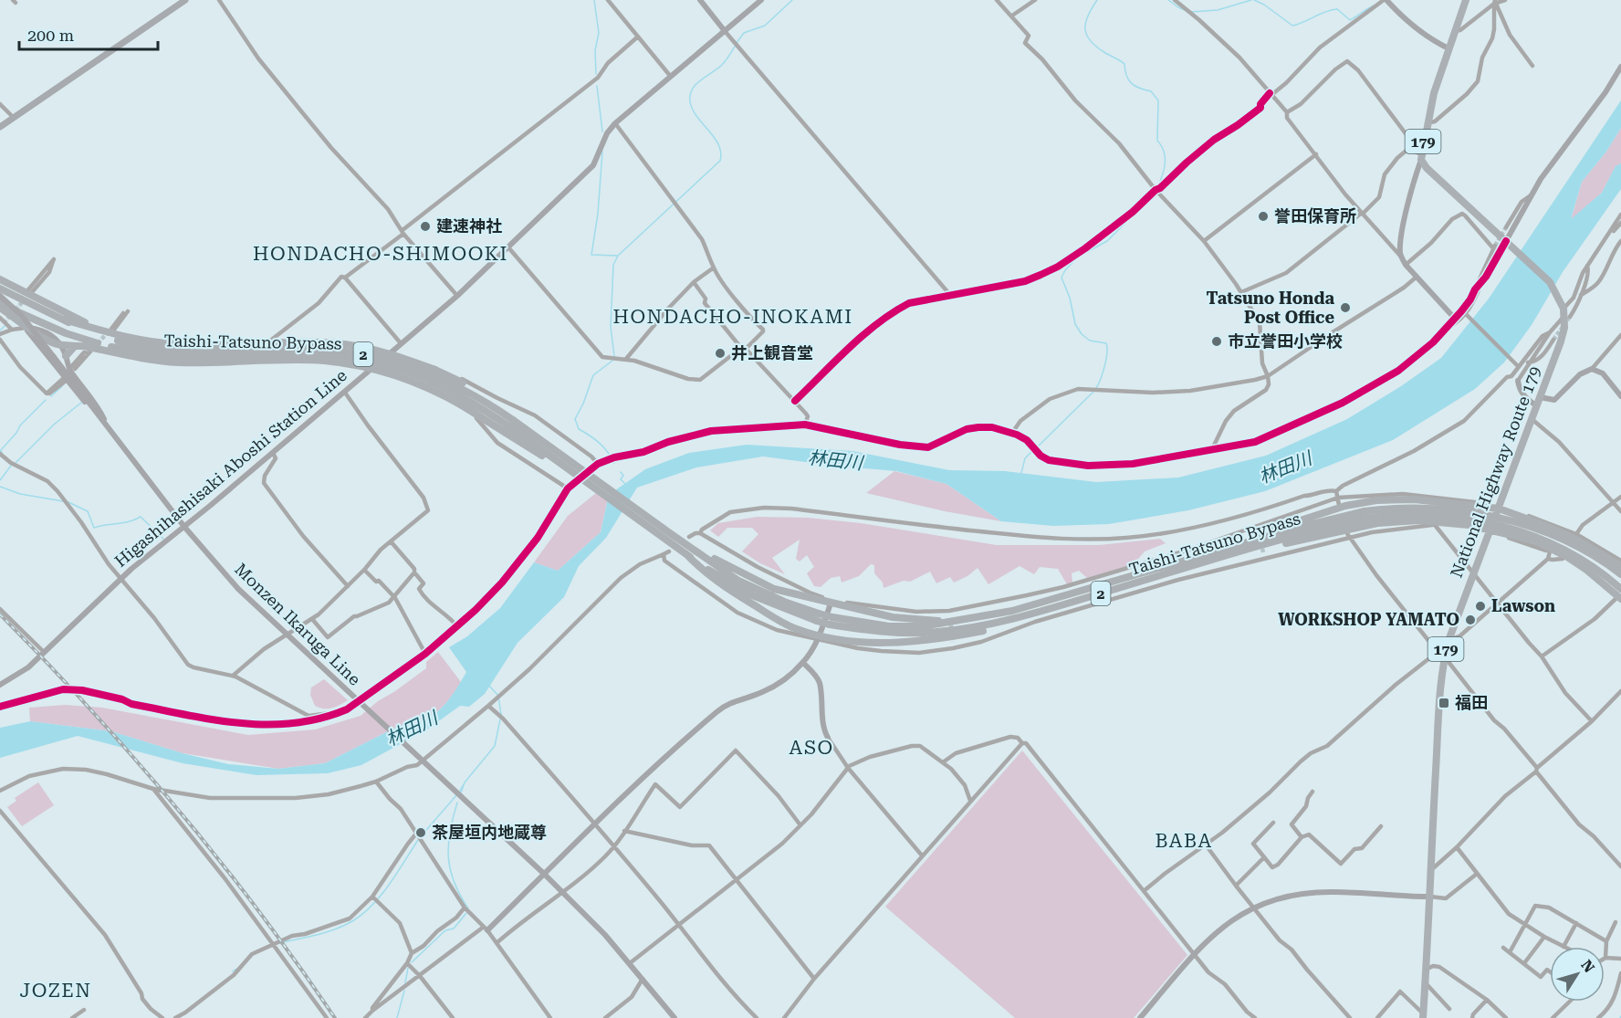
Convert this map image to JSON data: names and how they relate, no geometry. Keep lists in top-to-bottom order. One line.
{"streets":{"highway":["179","Taishi-Tatsuno Bypass","2","National Highway Route 179"],"main road":["Higashihashisaki Aboshi Station Line","Monzen Ikaruga Line"]},"crossings":[["179","National Highway Route 179"],["Higashihashisaki Aboshi Station Line","Monzen Ikaruga Line"]],"districts":["HONDACHO-SHIMOOKI","HONDACHO-INOKAMI","ASO","BABA","JOZEN"],"water":["林田川"],"places":{"other":["誉田保育所","建速神社","Tatsuno Honda Post Office","市立誉田小学校","井上観音堂","Lawson","WORKSHOP YAMATO","茶屋垣内地蔵尊"],"transit":["福田"]},"scale_bar":"200 m","north":"top right"}
